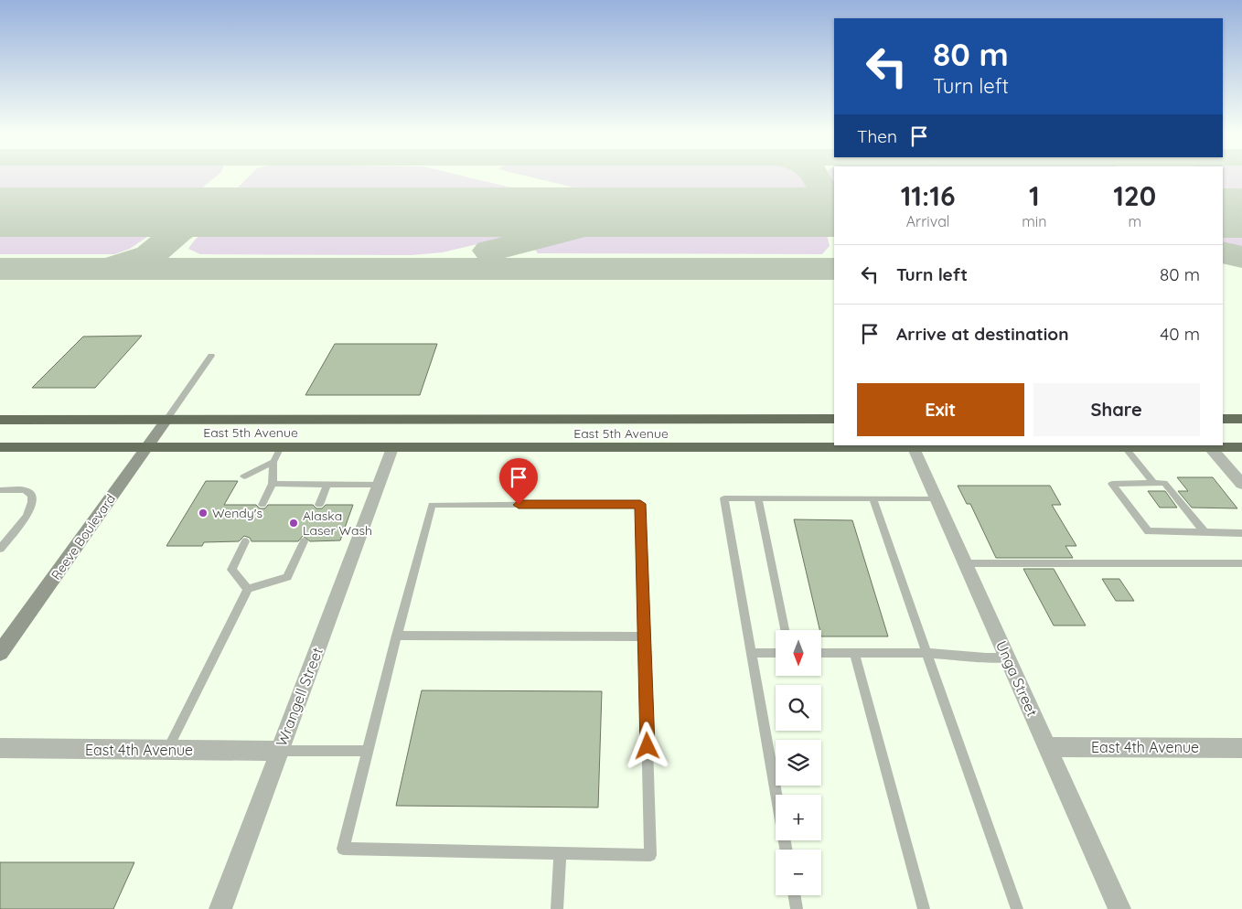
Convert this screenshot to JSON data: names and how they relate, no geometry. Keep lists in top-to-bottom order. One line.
{"streets":{"highway":["East 5th Avenue"],"street":["Reeve Boulevard","Unga Street","Wrangell Street","East 4th Avenue"]},"crossings":[["East 5th Avenue","Reeve Boulevard"],["East 5th Avenue","Unga Street"],["East 5th Avenue","Wrangell Street"],["Unga Street","East 4th Avenue"],["Wrangell Street","East 4th Avenue"]],"places":["Wendy's","Alaska Laser Wash"],"north":"bottom","page":{"turn":["80 m","Turn left"],"then":"Then","eta":["11:16","Arrival","1","min","120","m"],"list":[{"name":"Turn left","value":"80 m"},{"name":"Arrive at destination","value":"40 m"}],"buttons":["Exit","Share"],"map_buttons":["+","−"]}}
